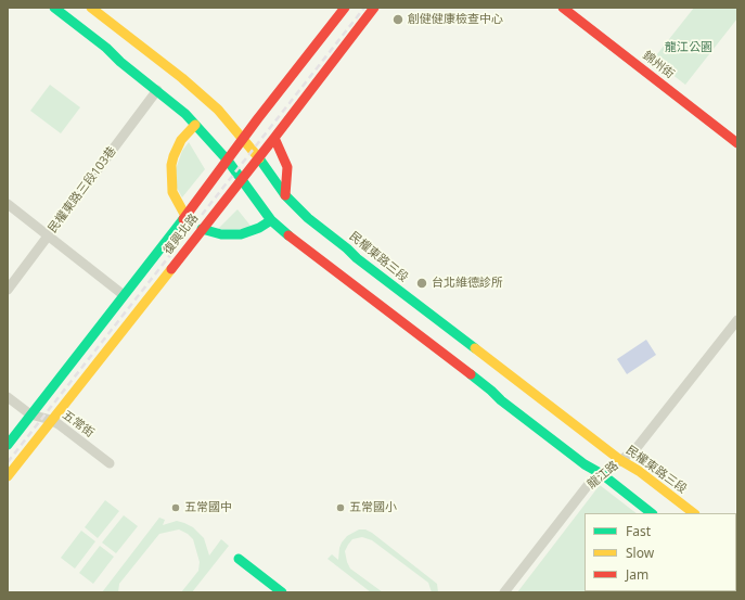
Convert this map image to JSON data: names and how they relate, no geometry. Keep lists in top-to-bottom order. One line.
{"streets":{"main road":["錦州街","復興北路","民權東路三段"],"street":["民權東路三段103巷","五常街","龍江路"]},"crossings":[["復興北路","民權東路三段"],["復興北路","五常街"],["民權東路三段","龍江路"]],"parks":["龍江公園"],"places":["創健健康檢查中心","台北維德診所","五常國中","五常國小"],"legend":["Fast","Slow","Jam"]}
